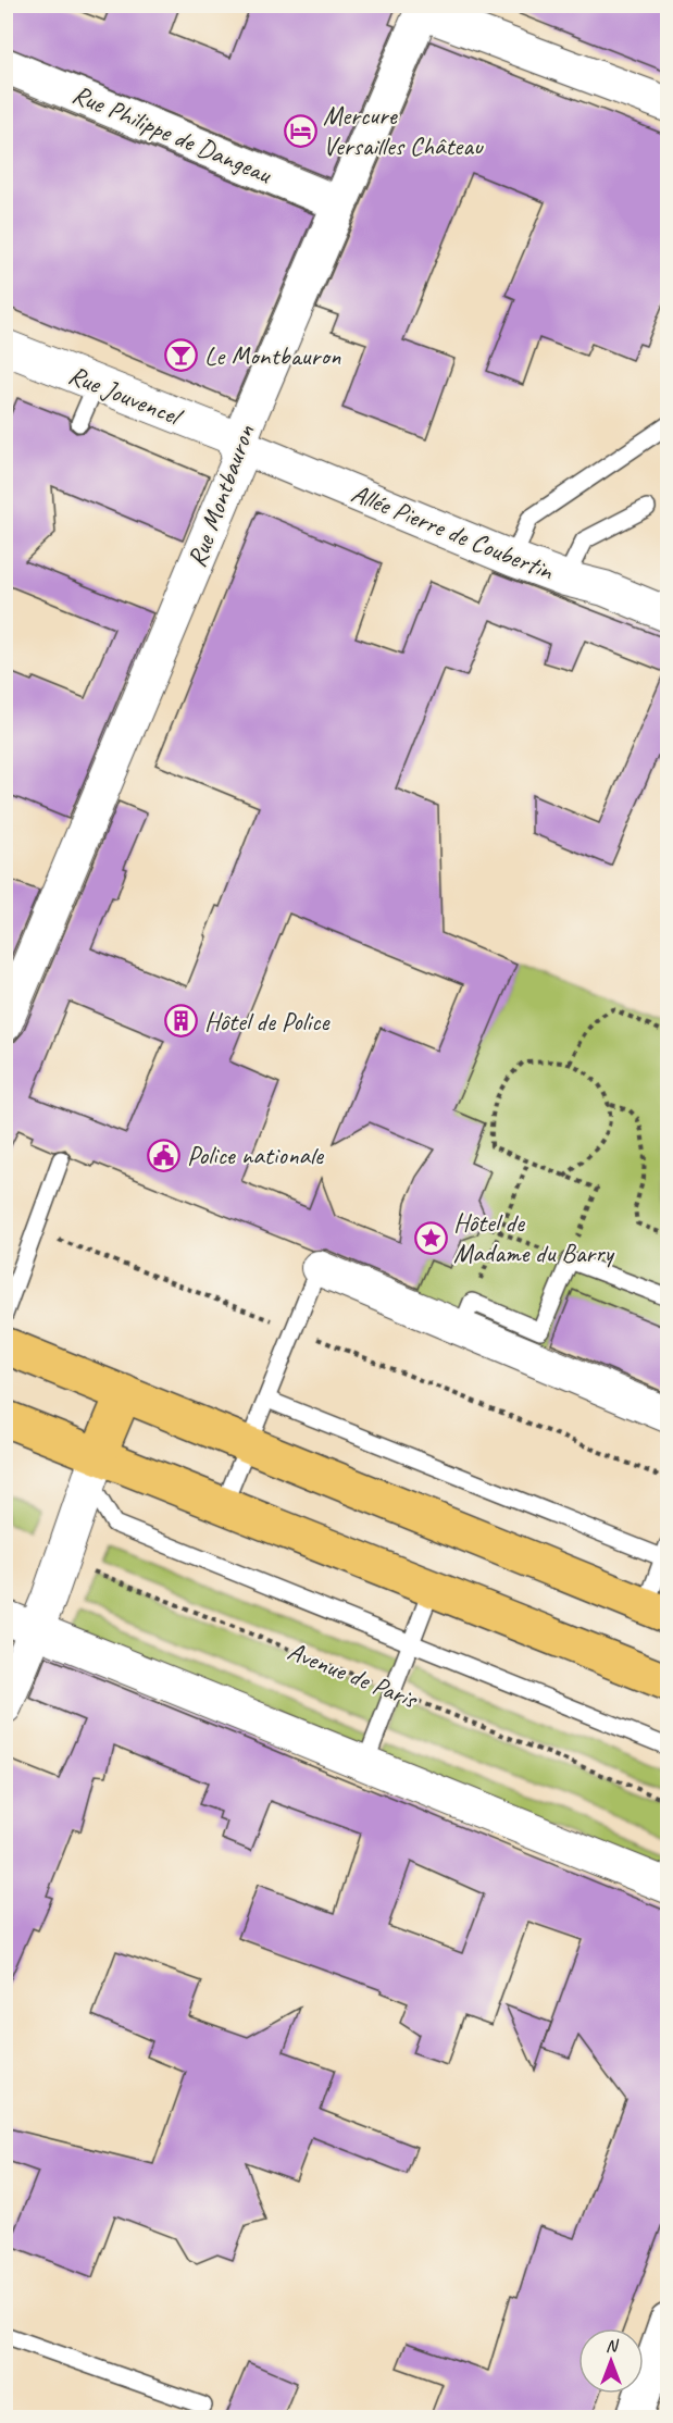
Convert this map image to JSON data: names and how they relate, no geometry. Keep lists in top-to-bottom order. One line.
{"streets":{"street":["Rue Philippe de Dangeau","Rue Jouvencel","Rue Montbauron","Allée Pierre de Coubertin"],"path":["Avenue de Paris"]},"crossings":[["Rue Philippe de Dangeau","Rue Montbauron"],["Rue Jouvencel","Rue Montbauron"],["Rue Jouvencel","Allée Pierre de Coubertin"],["Rue Montbauron","Allée Pierre de Coubertin"]],"places":{"hotel":["Mercure Versailles Château"],"bar":["Le Montbauron"],"building":["Hôtel de Police"],"public building":["Police nationale"],"place":["Hôtel de Madame du Barry"]},"north":"top"}
